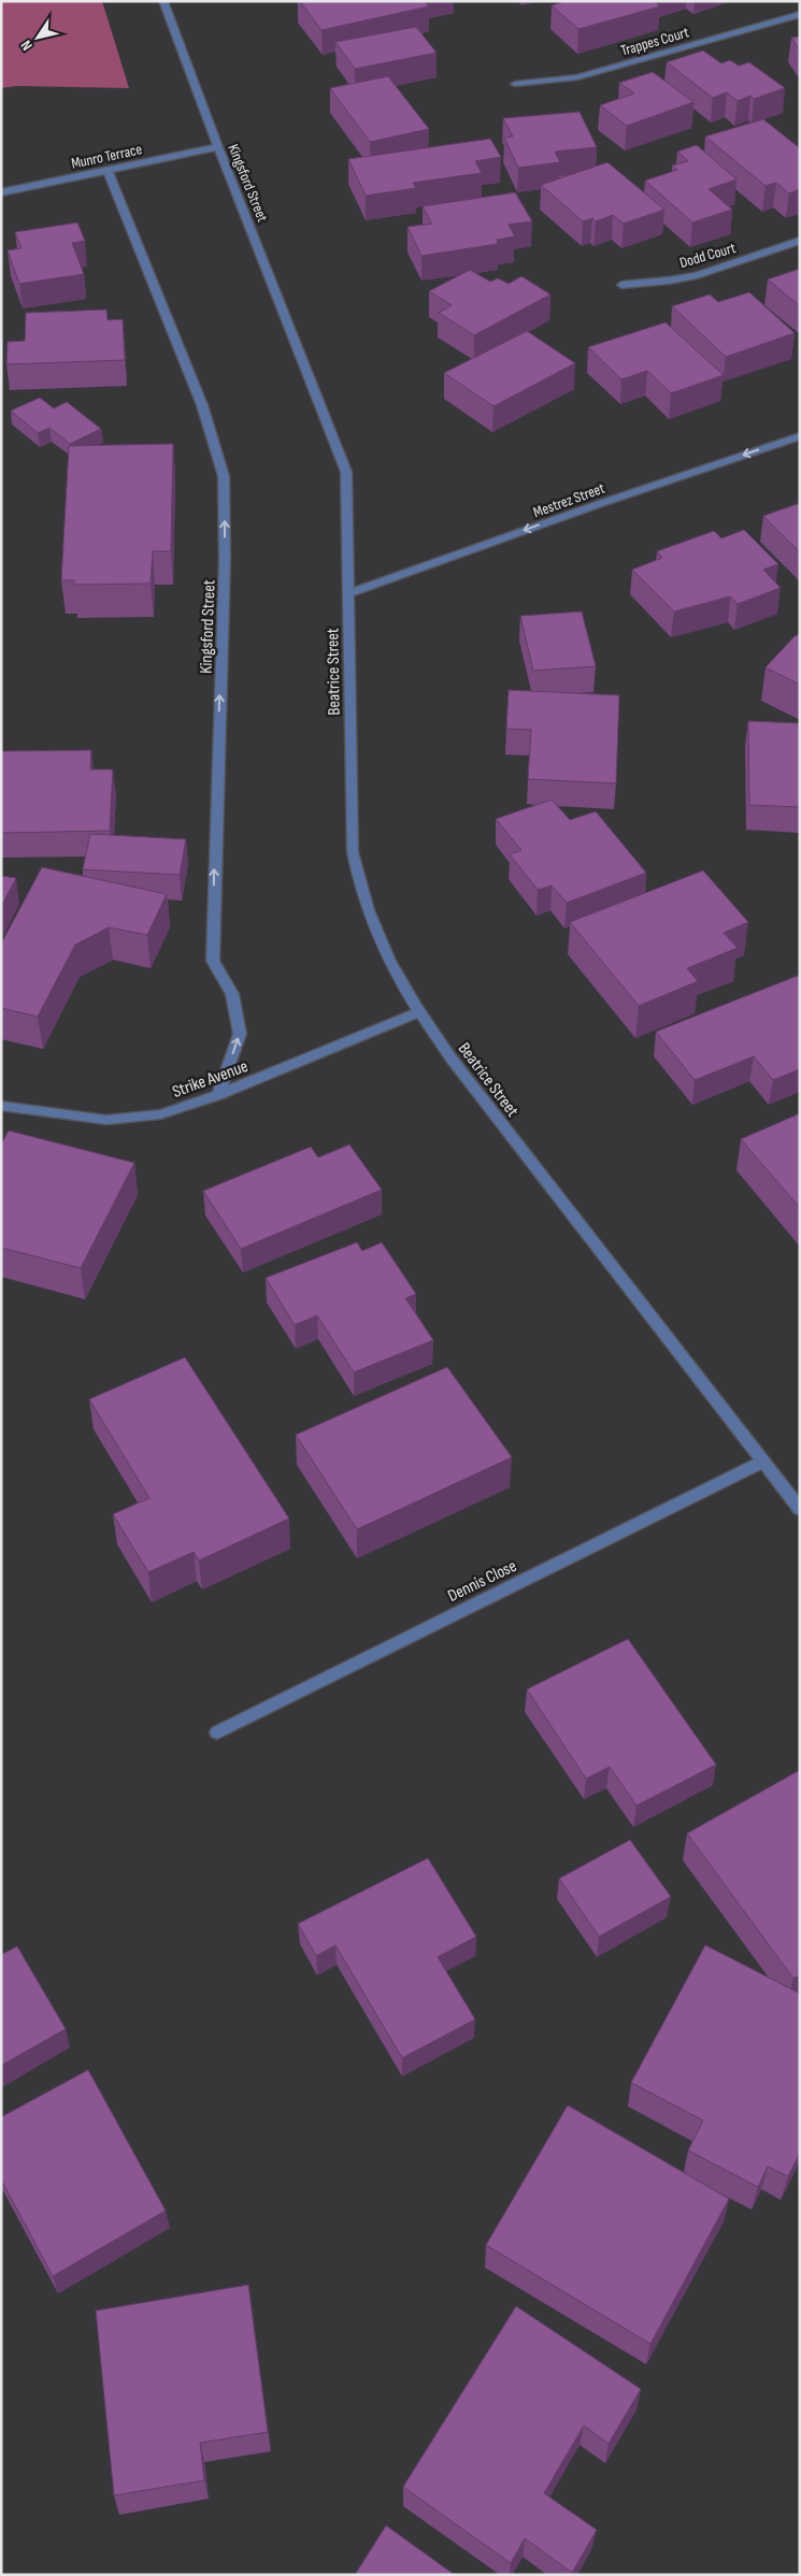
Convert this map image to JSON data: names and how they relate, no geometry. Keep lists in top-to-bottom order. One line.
{"streets":{"street":["Trappes Court","Munro Terrace","Kingsford Street","Dodd Court","Mestrez Street","Beatrice Street","Strike Avenue","Dennis Close"]},"crossings":[["Munro Terrace","Kingsford Street"],["Kingsford Street","Mestrez Street"],["Kingsford Street","Beatrice Street"],["Kingsford Street","Strike Avenue"],["Mestrez Street","Beatrice Street"],["Beatrice Street","Strike Avenue"],["Beatrice Street","Dennis Close"]],"one_way":["Mestrez Street"],"north":"bottom left"}
